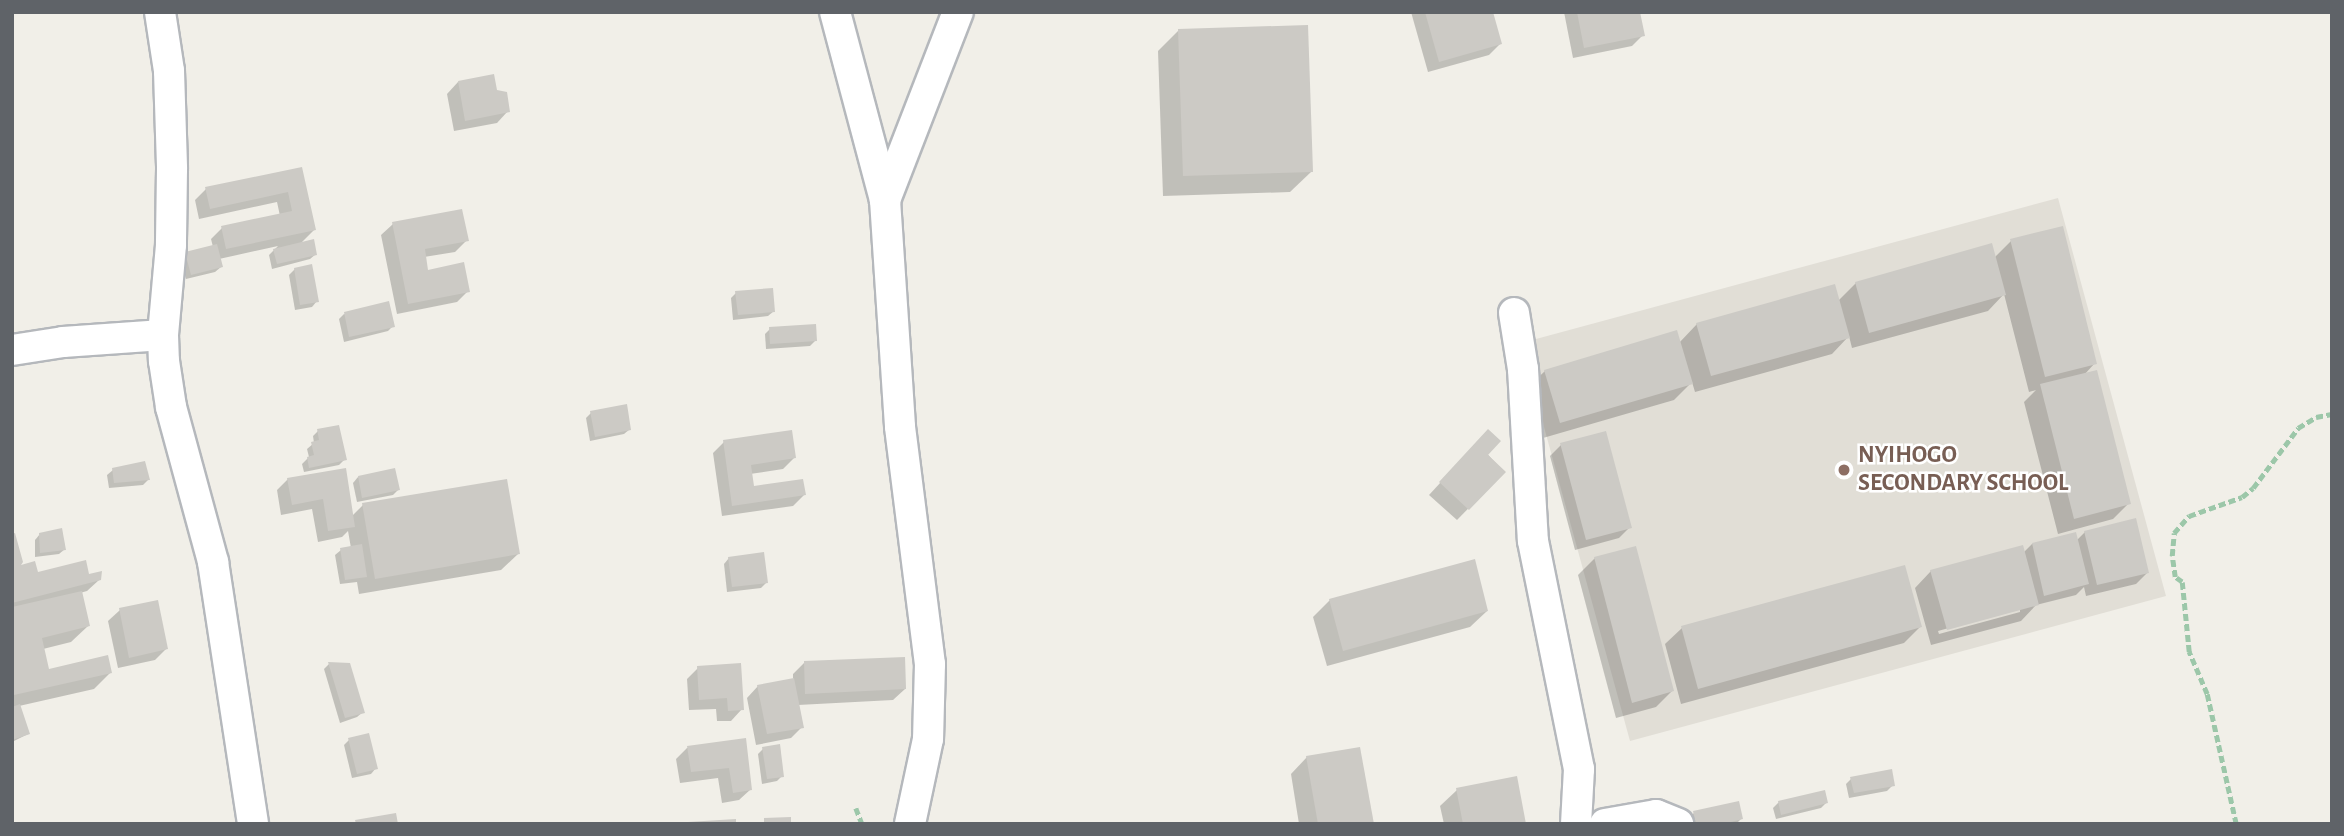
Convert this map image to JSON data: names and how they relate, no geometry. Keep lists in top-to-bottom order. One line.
{"places":["NYIHOGO SECONDARY SCHOOL"]}
